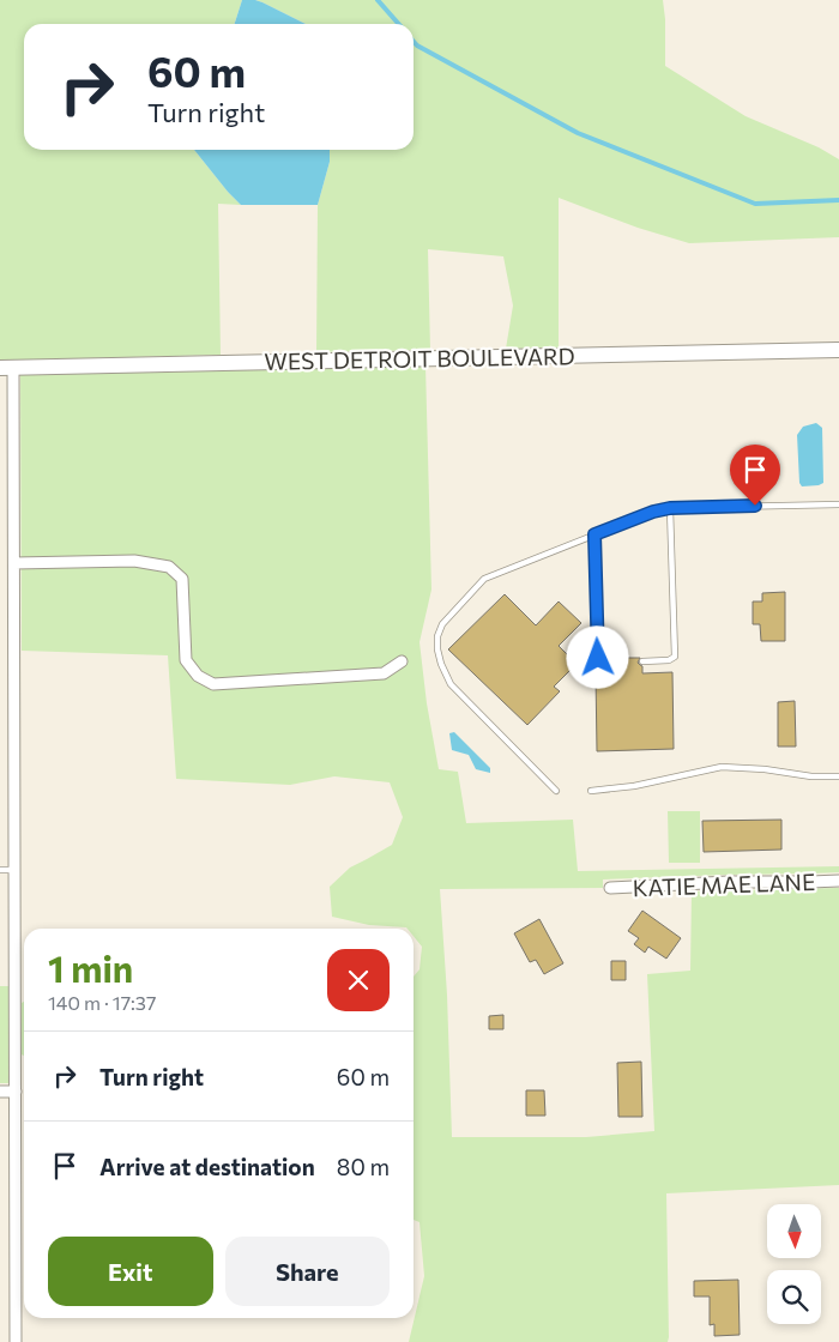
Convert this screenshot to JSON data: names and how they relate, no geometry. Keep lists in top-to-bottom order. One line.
{"streets":{"street":["WEST DETROIT BOULEVARD","KATIE MAE LANE"]},"north":"bottom","page":{"turn":["60 m","Turn right"],"heading":["1 min","140 m · 17:37"],"list":[{"name":"Turn right","value":"60 m"},{"name":"Arrive at destination","value":"80 m"}],"buttons":["Exit","Share"]}}
